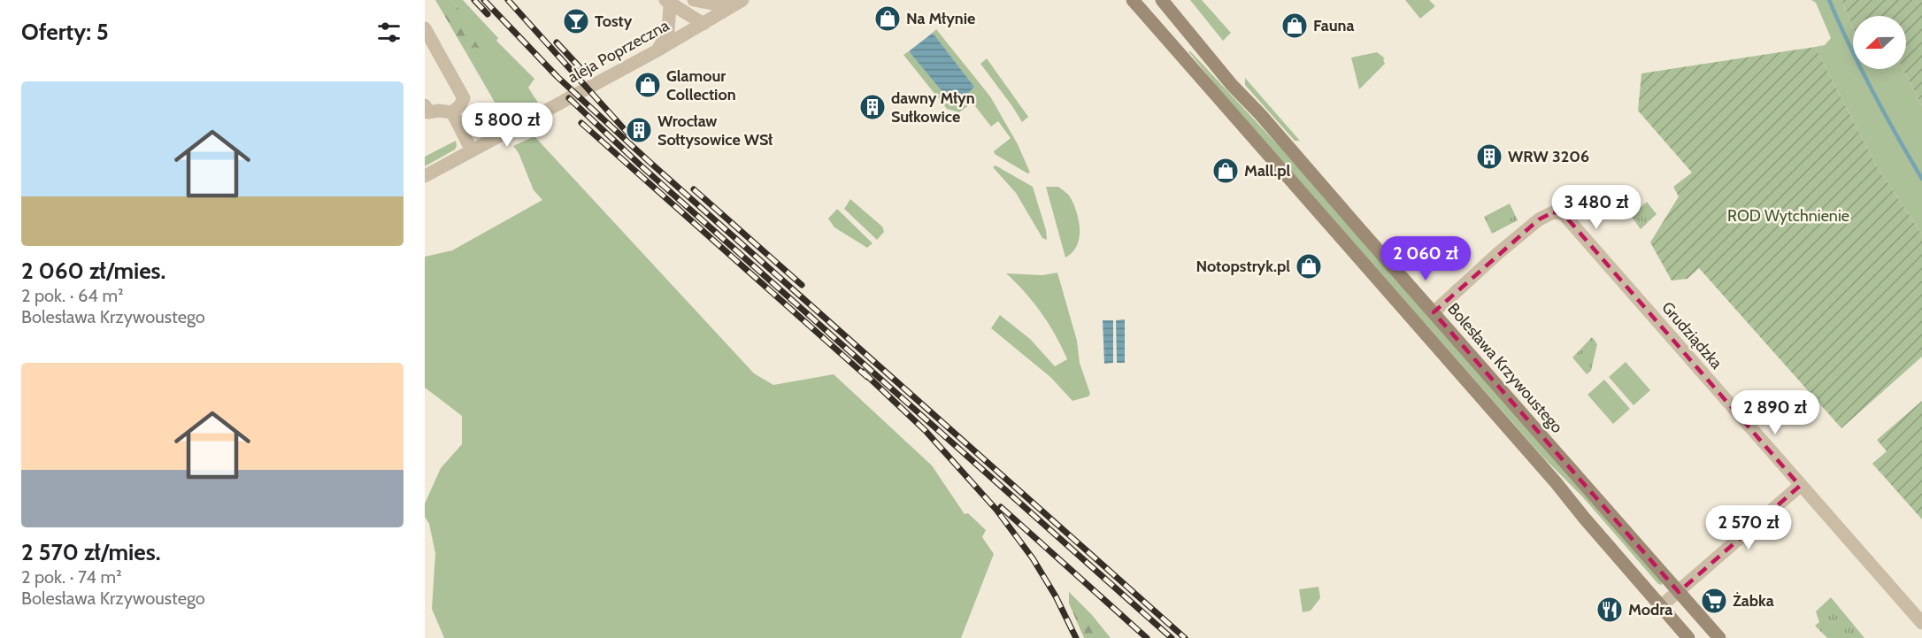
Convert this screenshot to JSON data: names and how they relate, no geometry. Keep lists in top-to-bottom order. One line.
{"streets":{"main road":["Bolesława Krzywoustego"],"street":["aleja Poprzeczna","Grudziądzka"]},"crossings":[["Grudziądzka","Bolesława Krzywoustego"]],"parks":["ROD Wytchnienie"],"places":{"shop":["Na Młynie","Fauna","Glamour Collection","Mall.pl","Notopstryk.pl"],"bar":["Tosty"],"building":["dawny Młyn Sułkowice","Wrocław Sołtysowice WSł","WRW 3206"],"supermarket":["Żabka"],"restaurant":["Modra"]},"north":"left","page":{"heading":"Oferty: 5","list":[{"name":"2 060 zł/mies.","note":"2 pok. · 64 m² · Bolesława Krzywoustego"},{"name":"2 570 zł/mies.","note":"2 pok. · 74 m² · Bolesława Krzywoustego"}],"price":["5 800 zł","3 480 zł","2 060 zł","2 890 zł","2 570 zł"]}}
